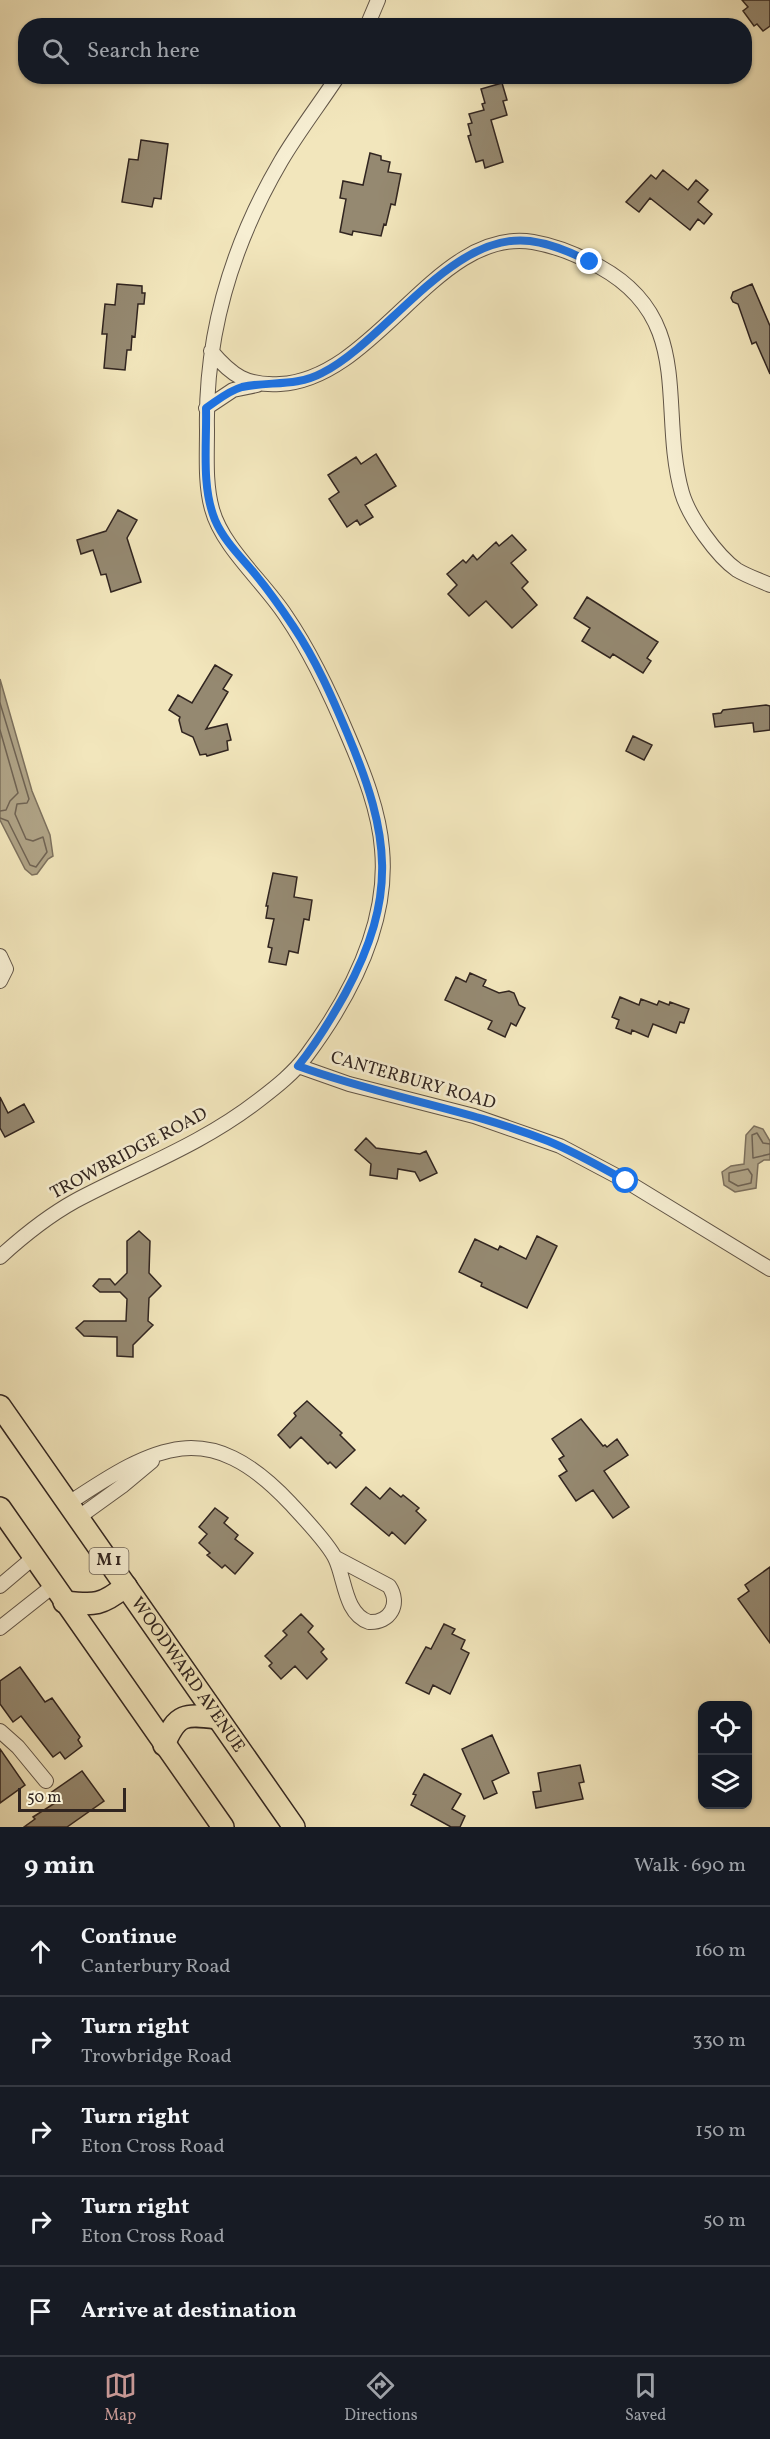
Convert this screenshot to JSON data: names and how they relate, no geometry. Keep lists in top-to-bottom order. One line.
{"streets":{"main road":["M 1","WOODWARD AVENUE"],"street":["CANTERBURY ROAD","TROWBRIDGE ROAD"]},"crossings":[["CANTERBURY ROAD","TROWBRIDGE ROAD"]],"scale_bar":"50 m","page":{"search":"Search here","scale":"50 m","heading":["9 min","Walk · 690 m"],"list":[["Continue","Canterbury Road","160 m"],["Turn right","Trowbridge Road","330 m"],["Turn right","Eton Cross Road","150 m"],["Turn right","Eton Cross Road","50 m"],"Arrive at destination"],"nav":["Map","Directions","Saved"]}}
